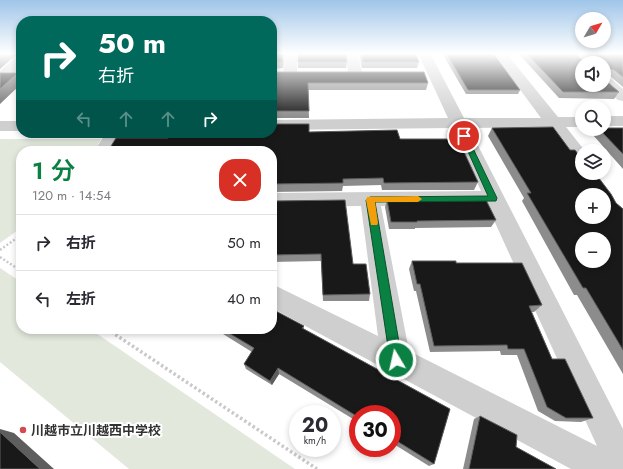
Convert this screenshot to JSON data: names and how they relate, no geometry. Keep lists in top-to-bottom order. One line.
{"places":["川越市立川越西中学校"],"north":"top right","page":{"map_buttons":["+","−"],"turn":["50 m","右折"],"heading":["1 分","120 m · 14:54"],"list":[{"name":"右折","value":"50 m"},{"name":"左折","value":"40 m"}],"speed":"20 km/h","limit":"30"}}
